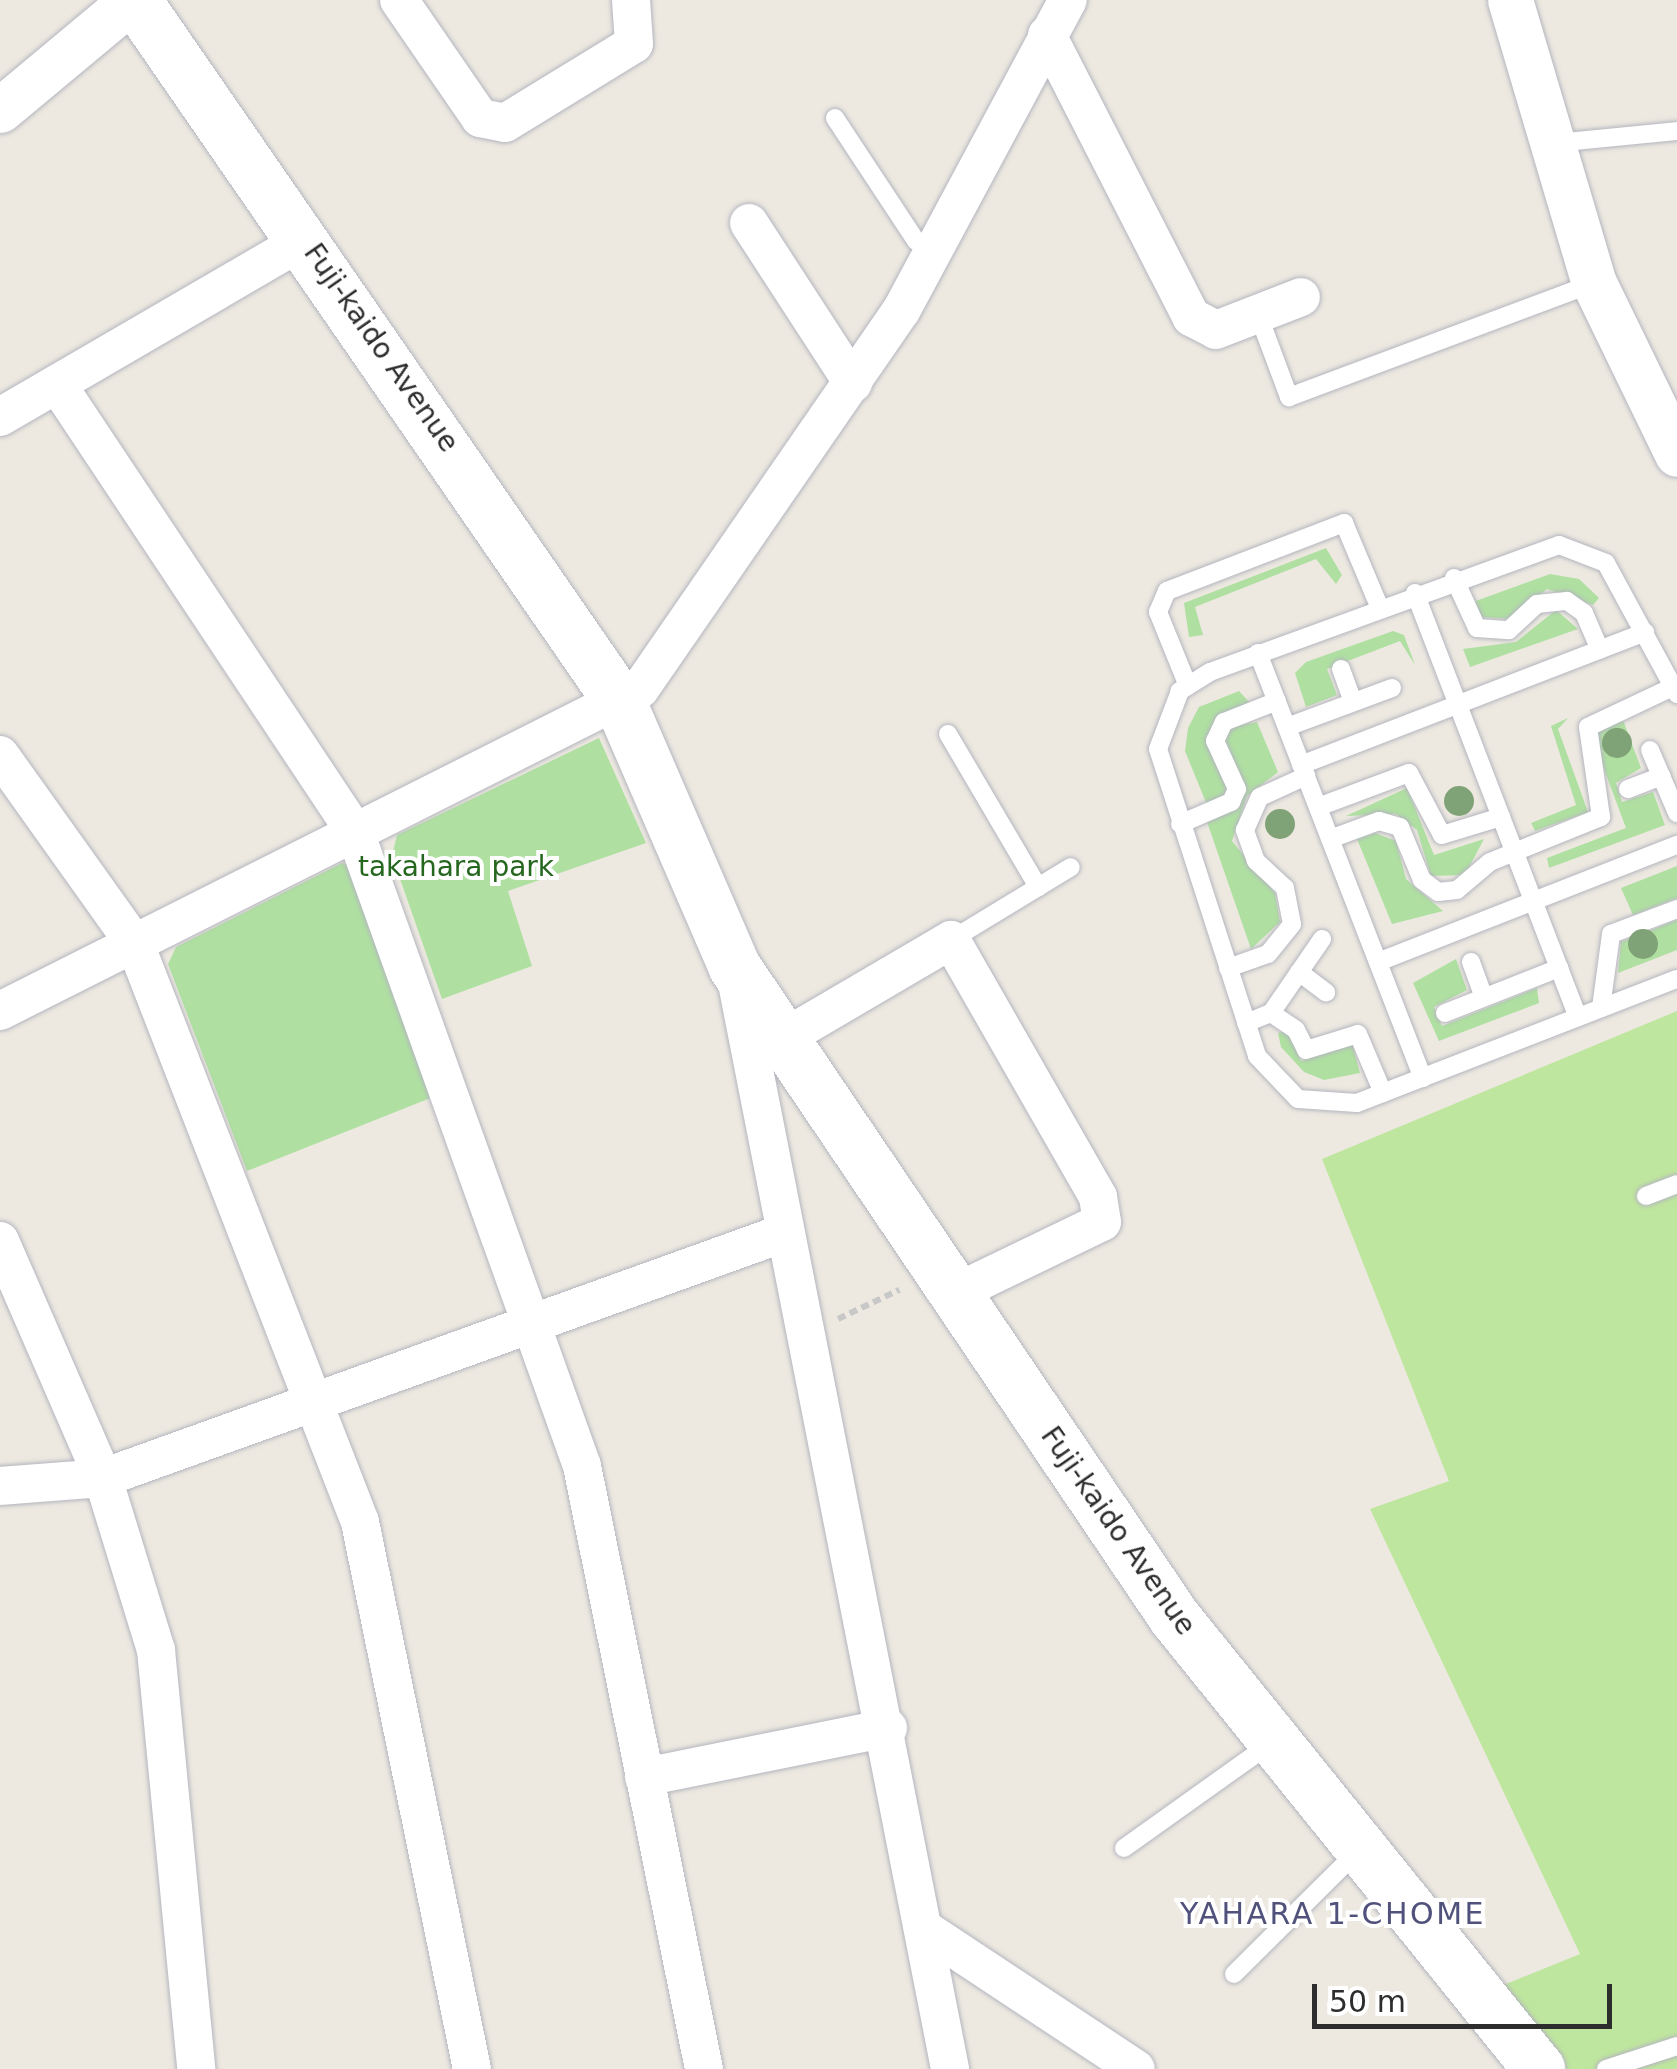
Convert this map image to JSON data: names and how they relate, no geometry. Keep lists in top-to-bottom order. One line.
{"streets":{"main road":["Fuji-kaido Avenue"]},"districts":["YAHARA 1-CHOME"],"parks":["takahara park"],"scale_bar":"50 m"}
